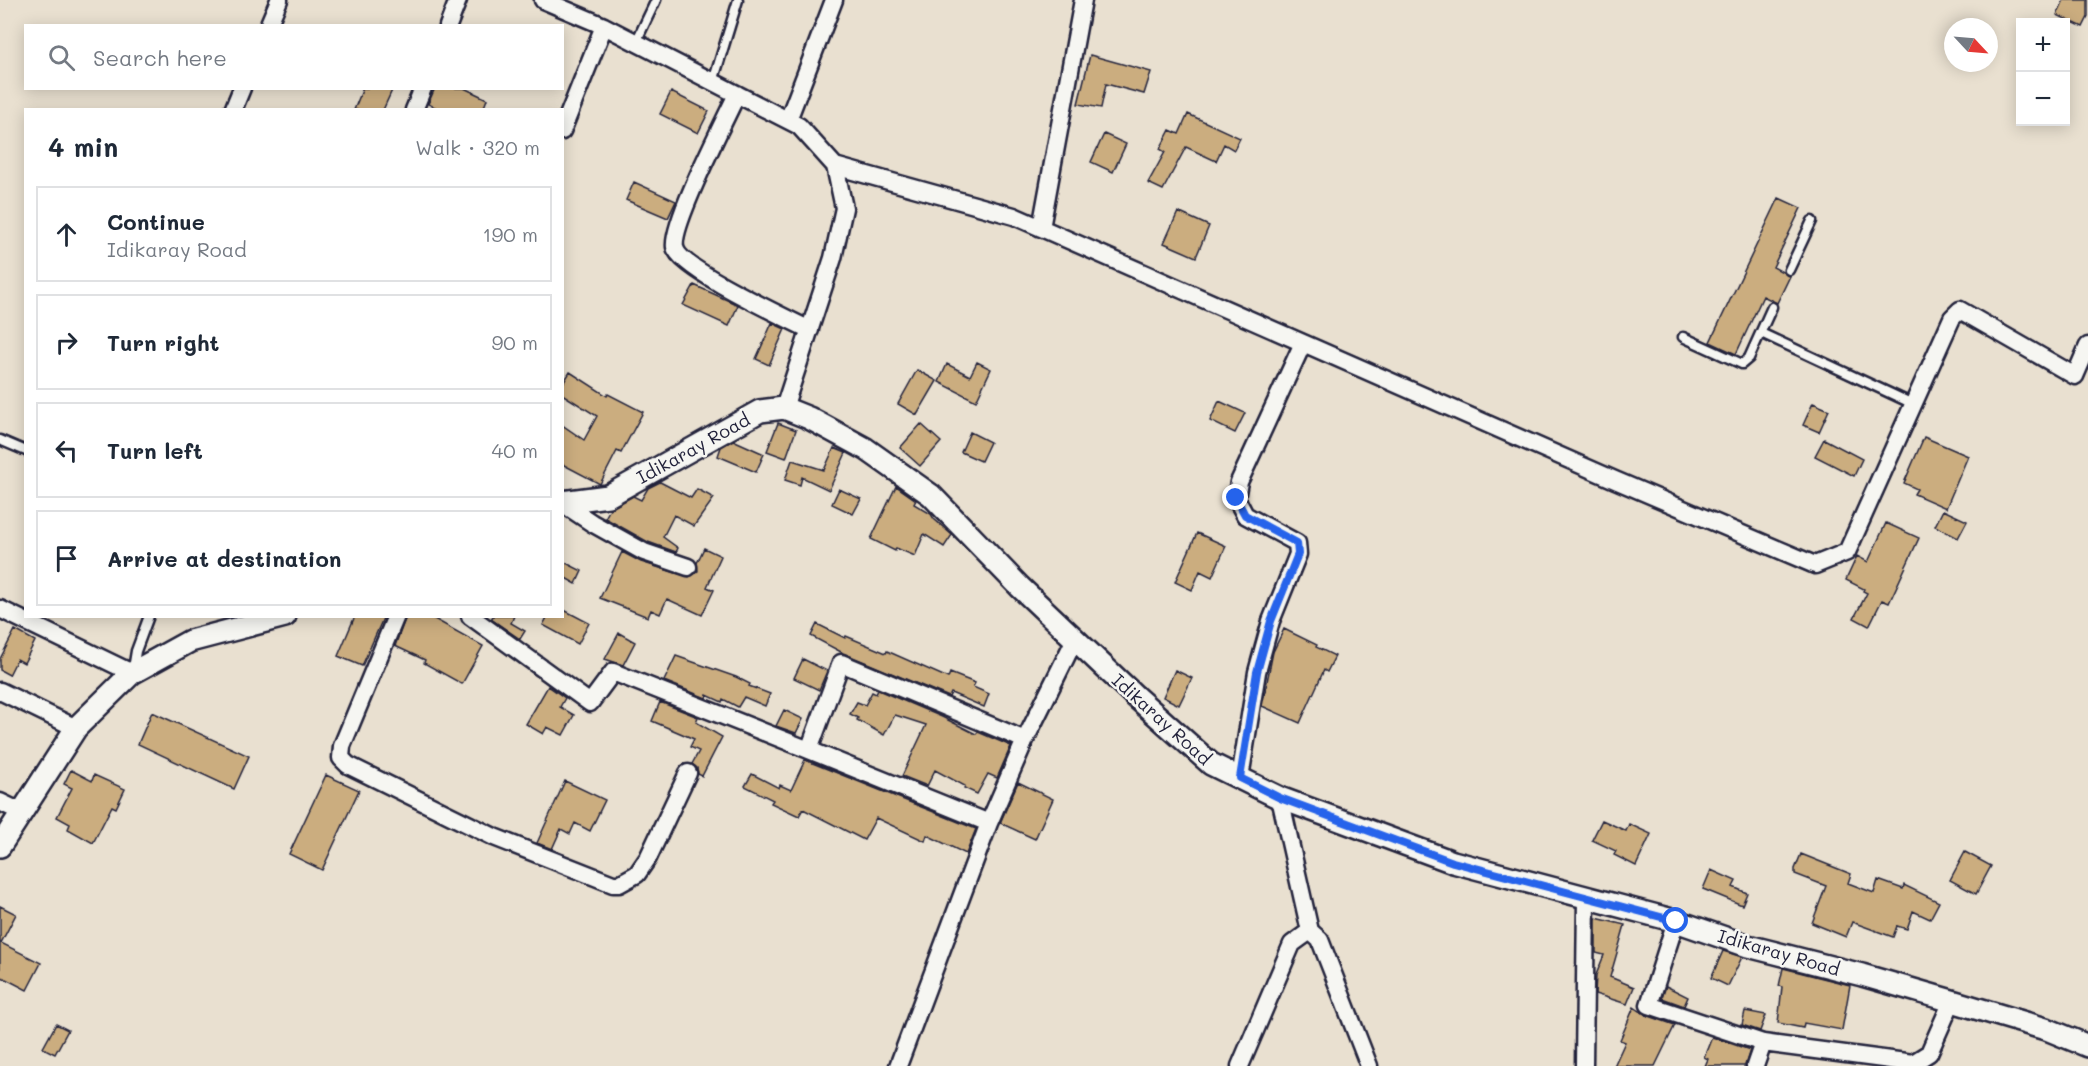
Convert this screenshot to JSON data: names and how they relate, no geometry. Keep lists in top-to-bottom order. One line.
{"streets":{"street":["Idikaray Road"]},"north":"bottom right","page":{"map_buttons":["+","−"],"search":"Search here","heading":["4 min","Walk · 320 m"],"list":[["Continue","Idikaray Road","190 m"],["Turn right","90 m"],["Turn left","40 m"],"Arrive at destination"]}}
